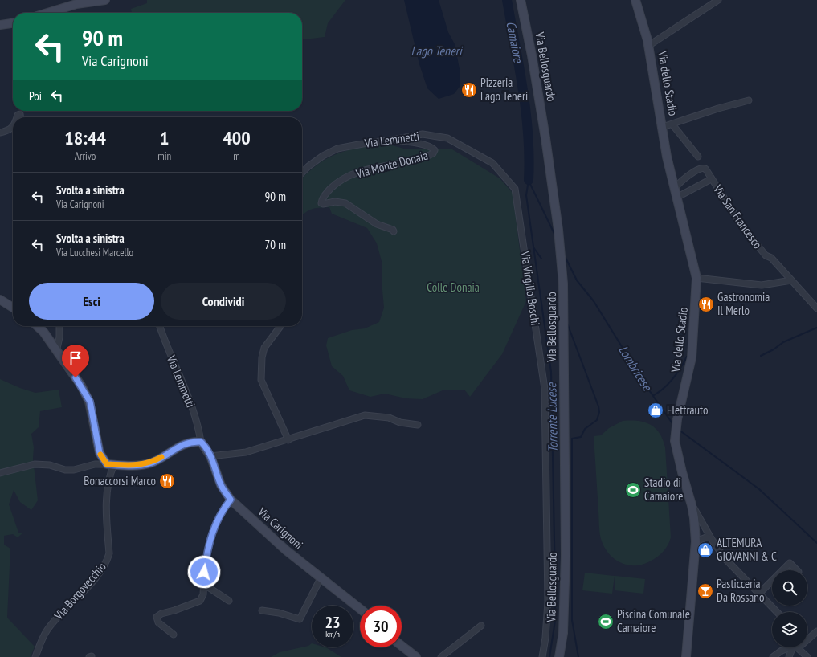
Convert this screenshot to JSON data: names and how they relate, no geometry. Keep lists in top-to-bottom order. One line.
{"streets":{"street":["Via Bellosguardo","Via dello Stadio","Via Lemmetti","Via Monte Donaia","Via San Francesco","Via Virgilio Boschi","Via Carignoni","Via Borgovecchio"]},"crossings":[["Via dello Stadio","Via San Francesco"],["Via Lemmetti","Via Monte Donaia"],["Via Lemmetti","Via Virgilio Boschi"],["Via Lemmetti","Via Carignoni"]],"water":["Camaiore","Lago Teneri","Lombricese","Torrente Lucese"],"parks":["Colle Donaia"],"places":{"restaurant":["Pizzeria Lago Teneri","Gastronomia Il Merlo","Bonaccorsi Marco"],"shop":["Elettrauto","ALTEMURA GIOVANNI & C"],"sports":["Stadio di Camaiore","Piscina Comunale Camaiore"],"bar":["Pasticceria Da Rossano"]},"page":{"turn":["90 m","Via Carignoni"],"then":"Poi","eta":["18:44","Arrivo","1","min","400","m"],"list":[{"name":"Svolta a sinistra","note":"Via Carignoni","value":"90 m"},{"name":"Svolta a sinistra","note":"Via Lucchesi Marcello","value":"70 m"}],"buttons":["Esci","Condividi"],"speed":"23 km/h","limit":"30"}}
